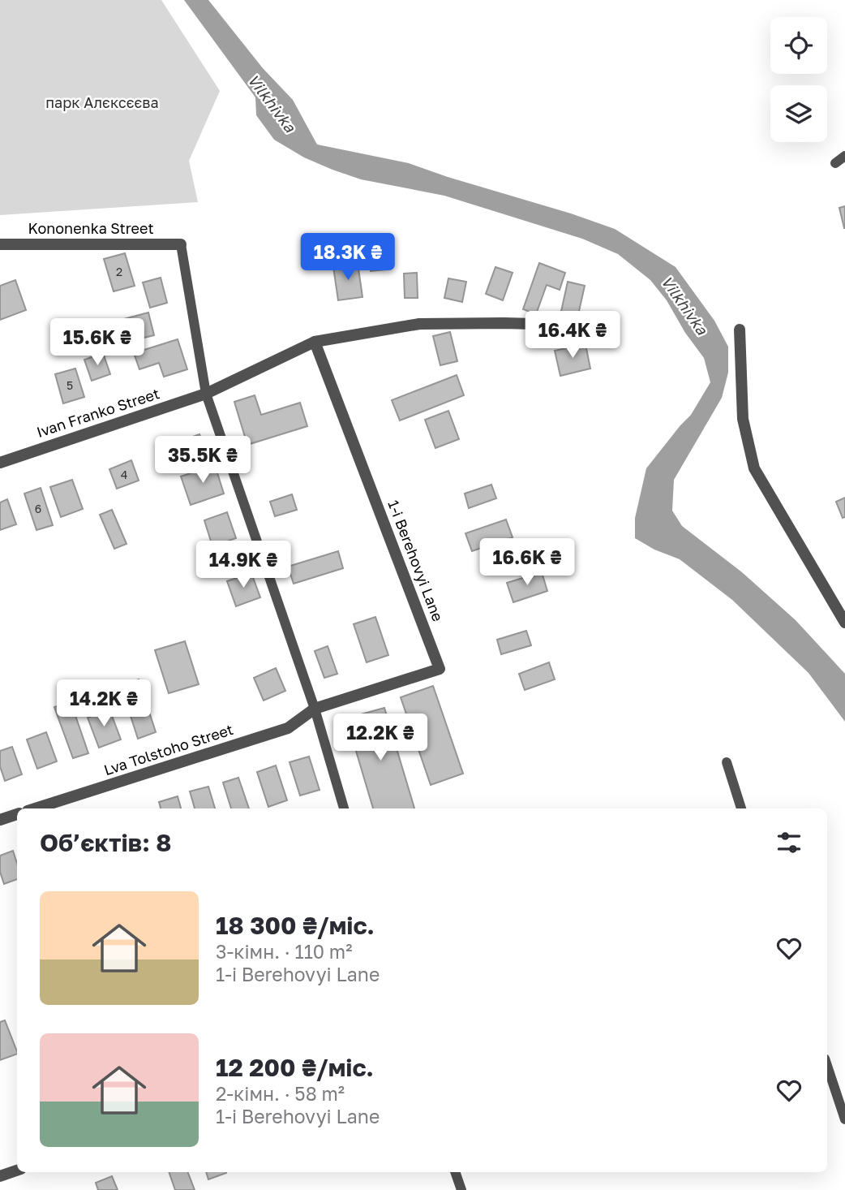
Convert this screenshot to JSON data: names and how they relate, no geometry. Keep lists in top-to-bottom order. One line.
{"streets":{"street":["Kononenka Street","Ivan Franko Street","1-i Berehovyi Lane","Lva Tolstoho Street"]},"crossings":[["1-i Berehovyi Lane","Lva Tolstoho Street"]],"water":["Vilkhivka"],"parks":["парк Алєксєєва"],"house_numbers":["2","5","4","6"],"page":{"price":["18.3K ₴","16.4K ₴","15.6K ₴","35.5K ₴","16.6K ₴","14.9K ₴","14.2K ₴","12.2K ₴"],"heading":"Об’єктів: 8","list":[{"name":"18 300 ₴/міс.","note":"3-кімн. · 110 m² · 1-i Berehovyi Lane"},{"name":"12 200 ₴/міс.","note":"2-кімн. · 58 m² · 1-i Berehovyi Lane"}]}}
